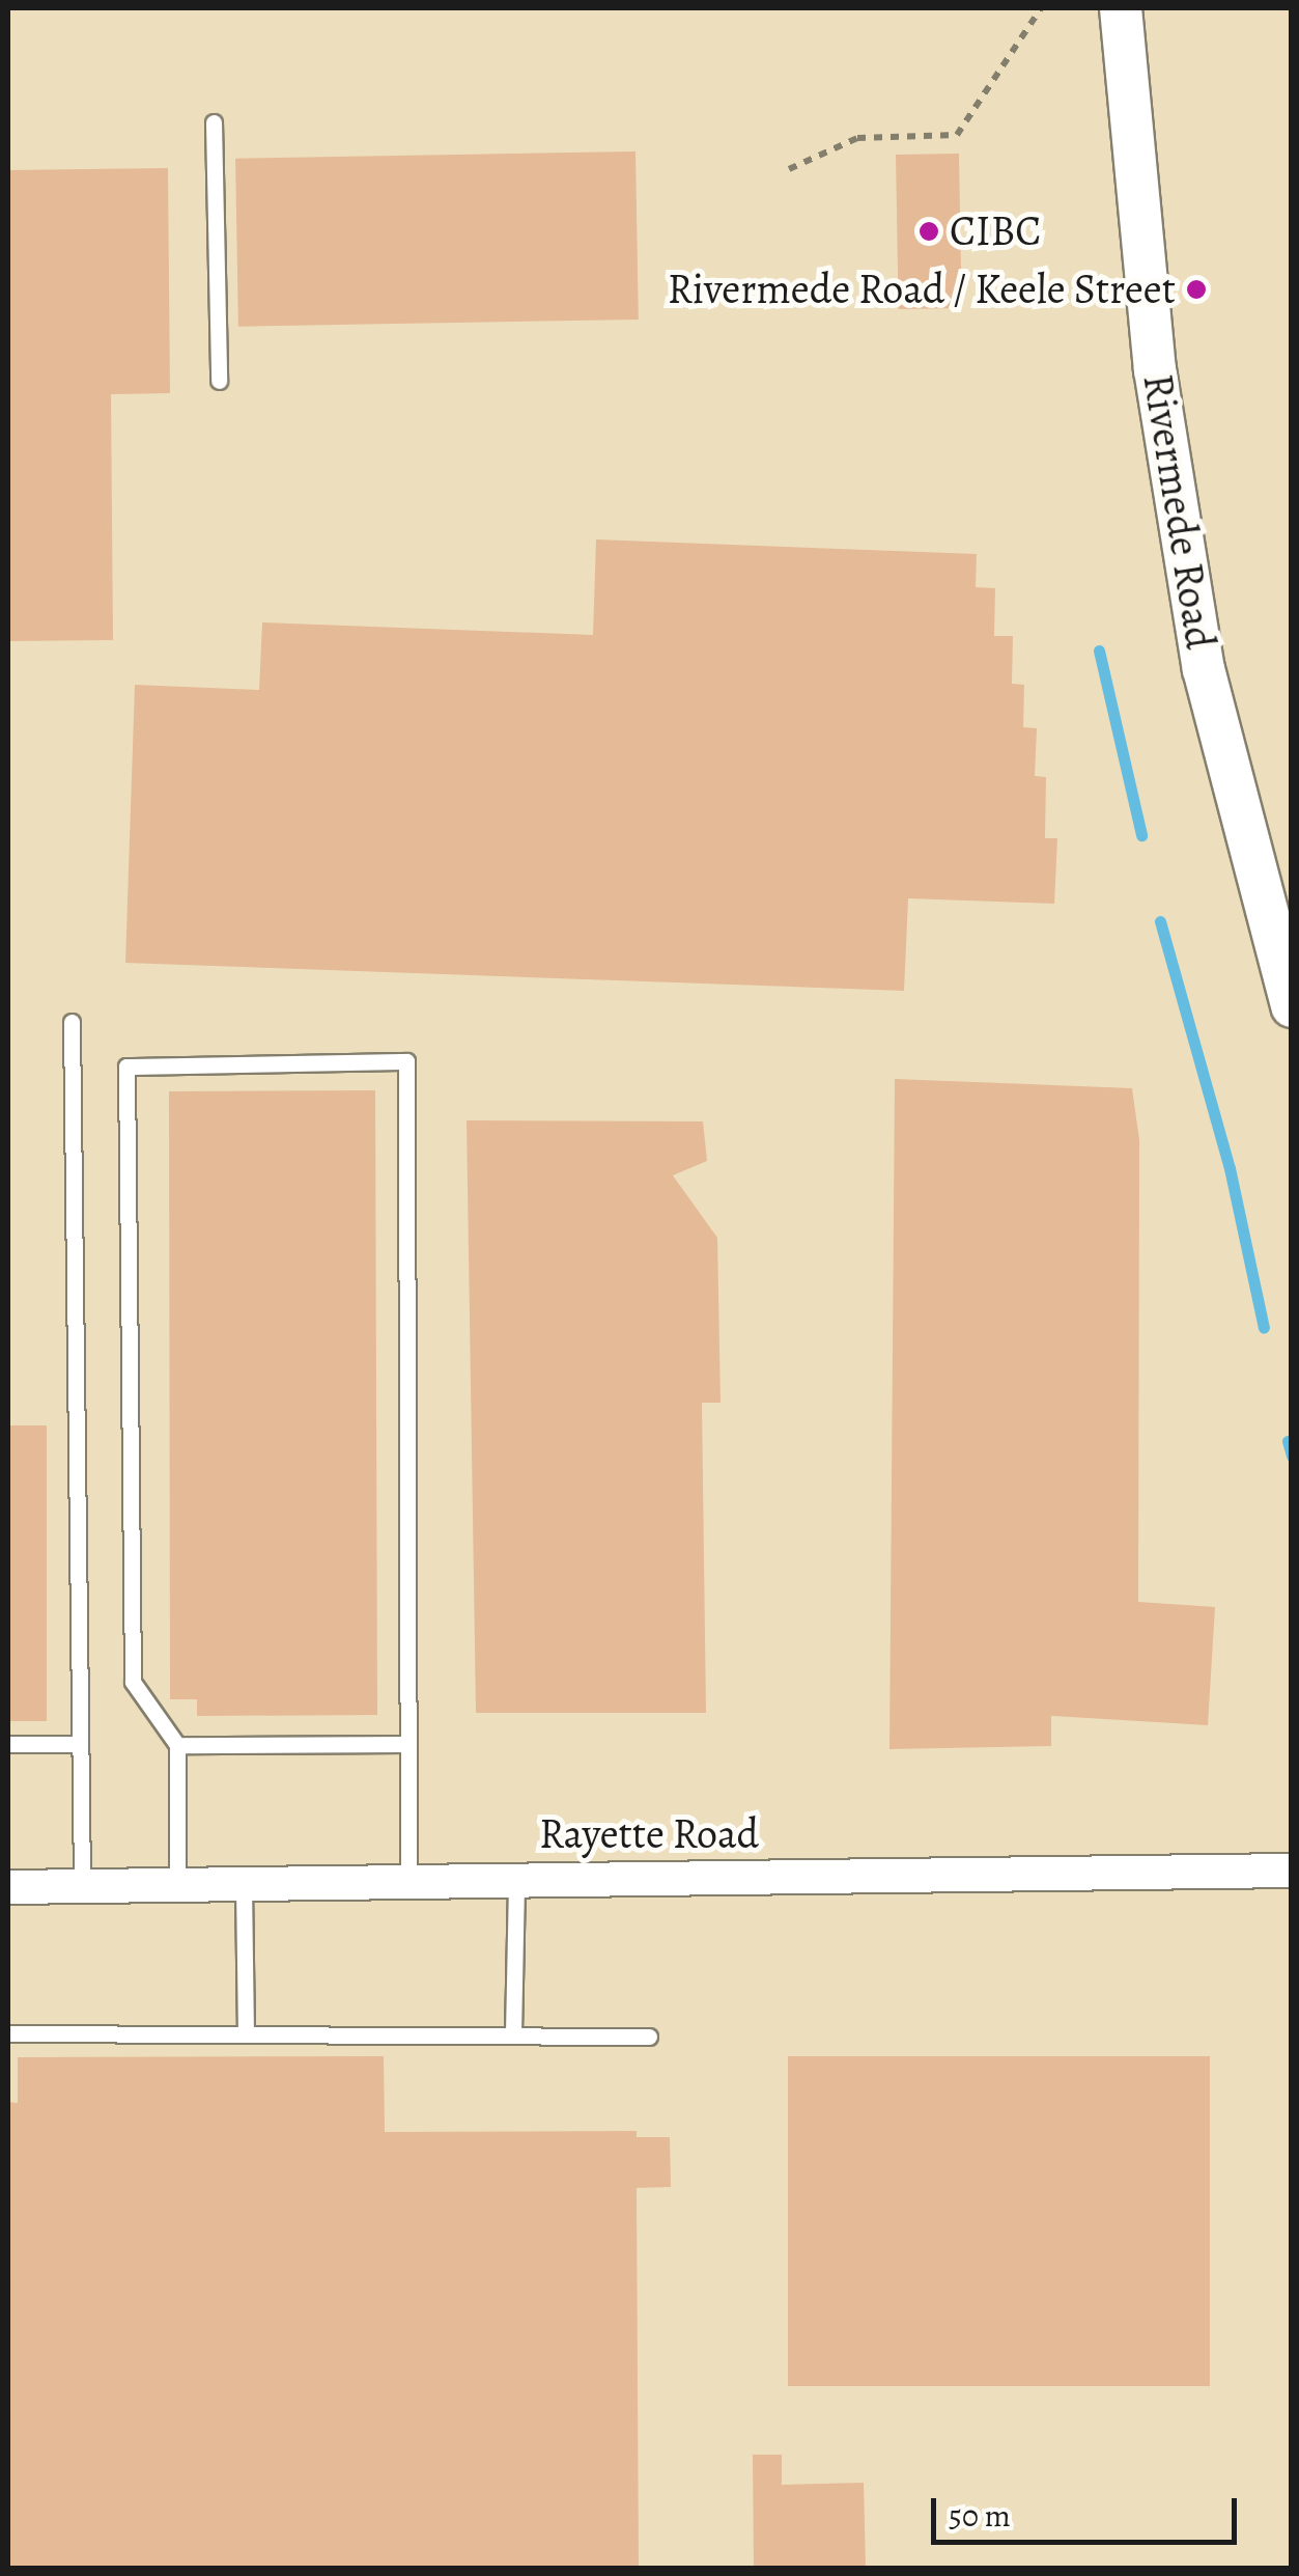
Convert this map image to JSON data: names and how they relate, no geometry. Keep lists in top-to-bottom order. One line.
{"streets":{"street":["Rivermede Road","Rayette Road"]},"places":["CIBC","Rivermede Road / Keele Street"],"scale_bar":"50 m"}
